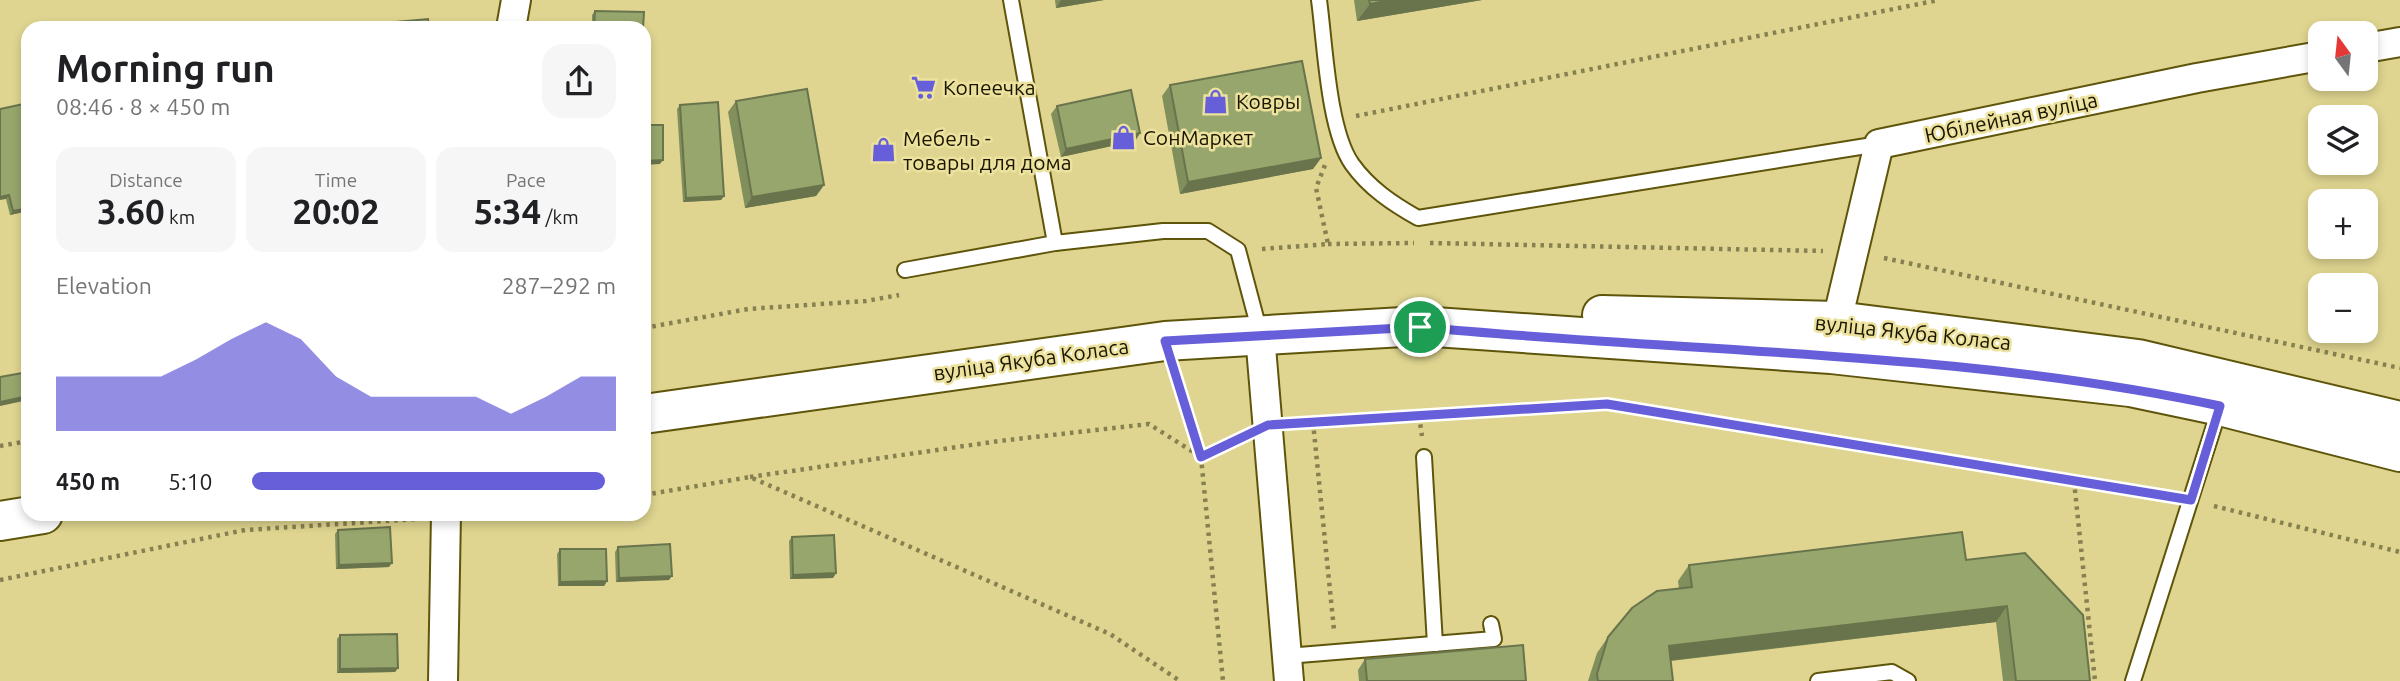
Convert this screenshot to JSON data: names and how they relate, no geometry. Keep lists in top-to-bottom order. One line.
{"streets":{"main road":["вуліца Якуба Коласа"],"street":["Юбілейная вуліца"]},"places":{"supermarket":["Копеечка"],"shop":["Ковры","СонМаркет","Мебель - товары для дома"]},"north":"top","page":{"map_buttons":["+","−"],"heading":["Morning run","08:46 · 8 × 450 m"],"stats":[["Distance","3.60 km"],["Time","20:02"],["Pace","5:34 /km"]],"chart":["Elevation","287–292 m"],"list":[{"name":"450 m","note":"5:10"}]}}
